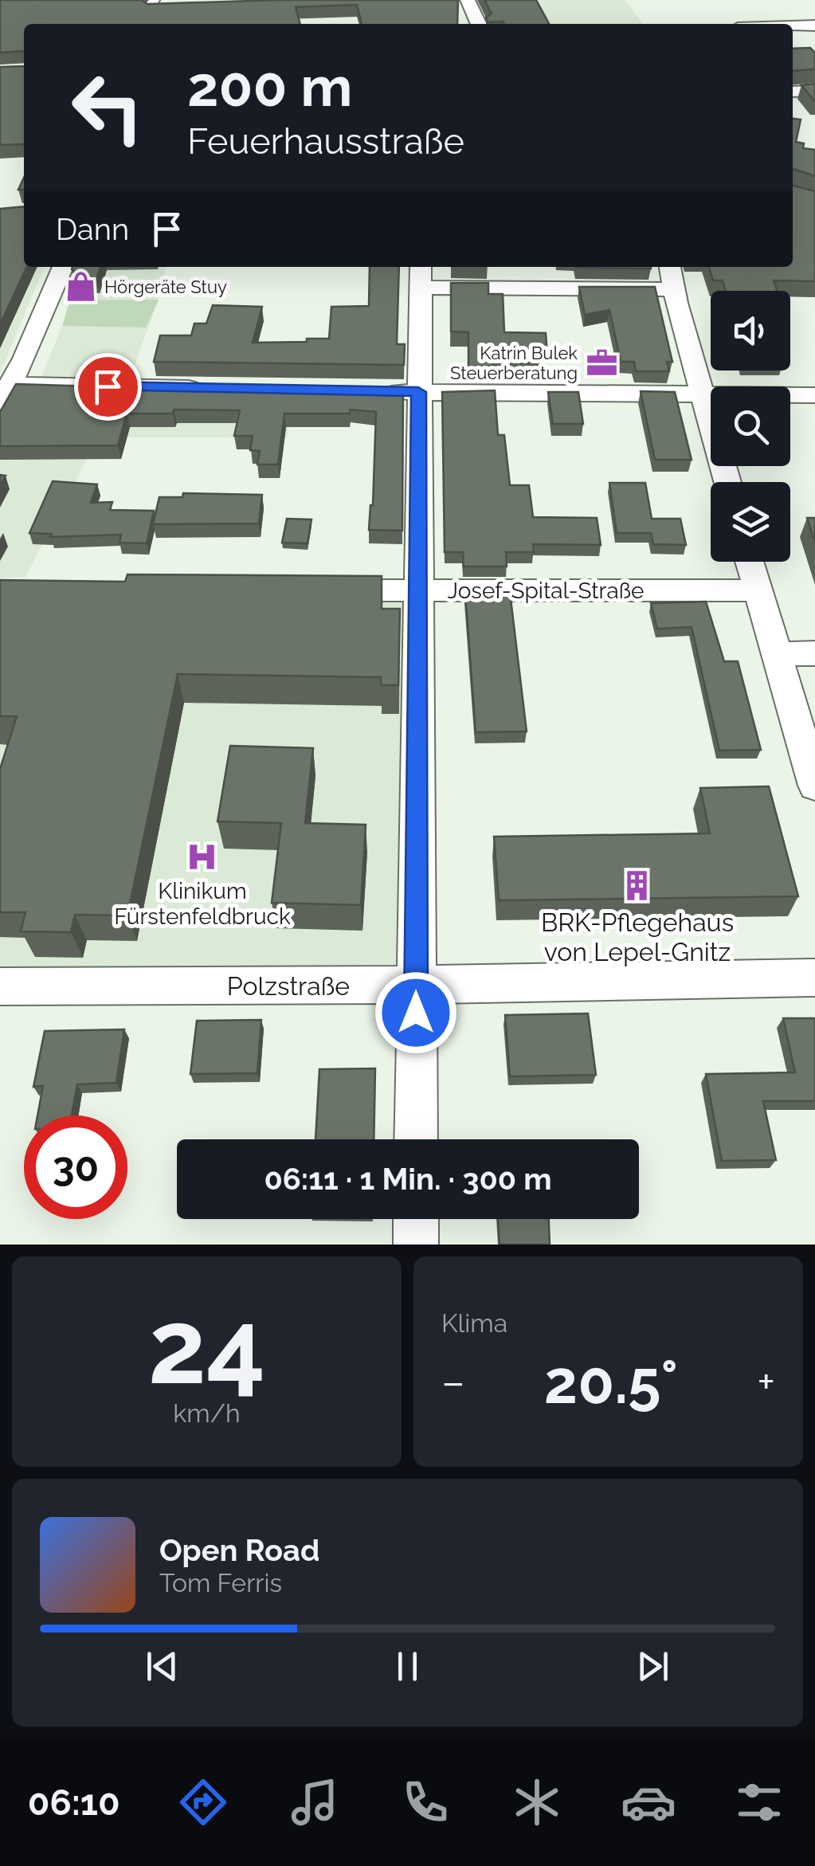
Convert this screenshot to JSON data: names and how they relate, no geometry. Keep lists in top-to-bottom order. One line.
{"streets":{"street":["Josef-Spital-Straße","Polzstraße"]},"places":{"shop":["Hörgeräte Stuy"],"office":["Katrin Bulek Steuerberatung"],"hospital":["Klinikum Fürstenfeldbruck"],"building":["BRK-Pflegehaus von Lepel-Gnitz"]},"page":{"turn":["200 m","Feuerhausstraße"],"then":"Dann","limit":"30","trip":"06:11 · 1 Min. · 300 m","tile":[["24","km/h"],"Klima"],"heat":["−","20.5°","+"],"song":["Open Road","Tom Ferris"],"tabs":"06:10"}}
